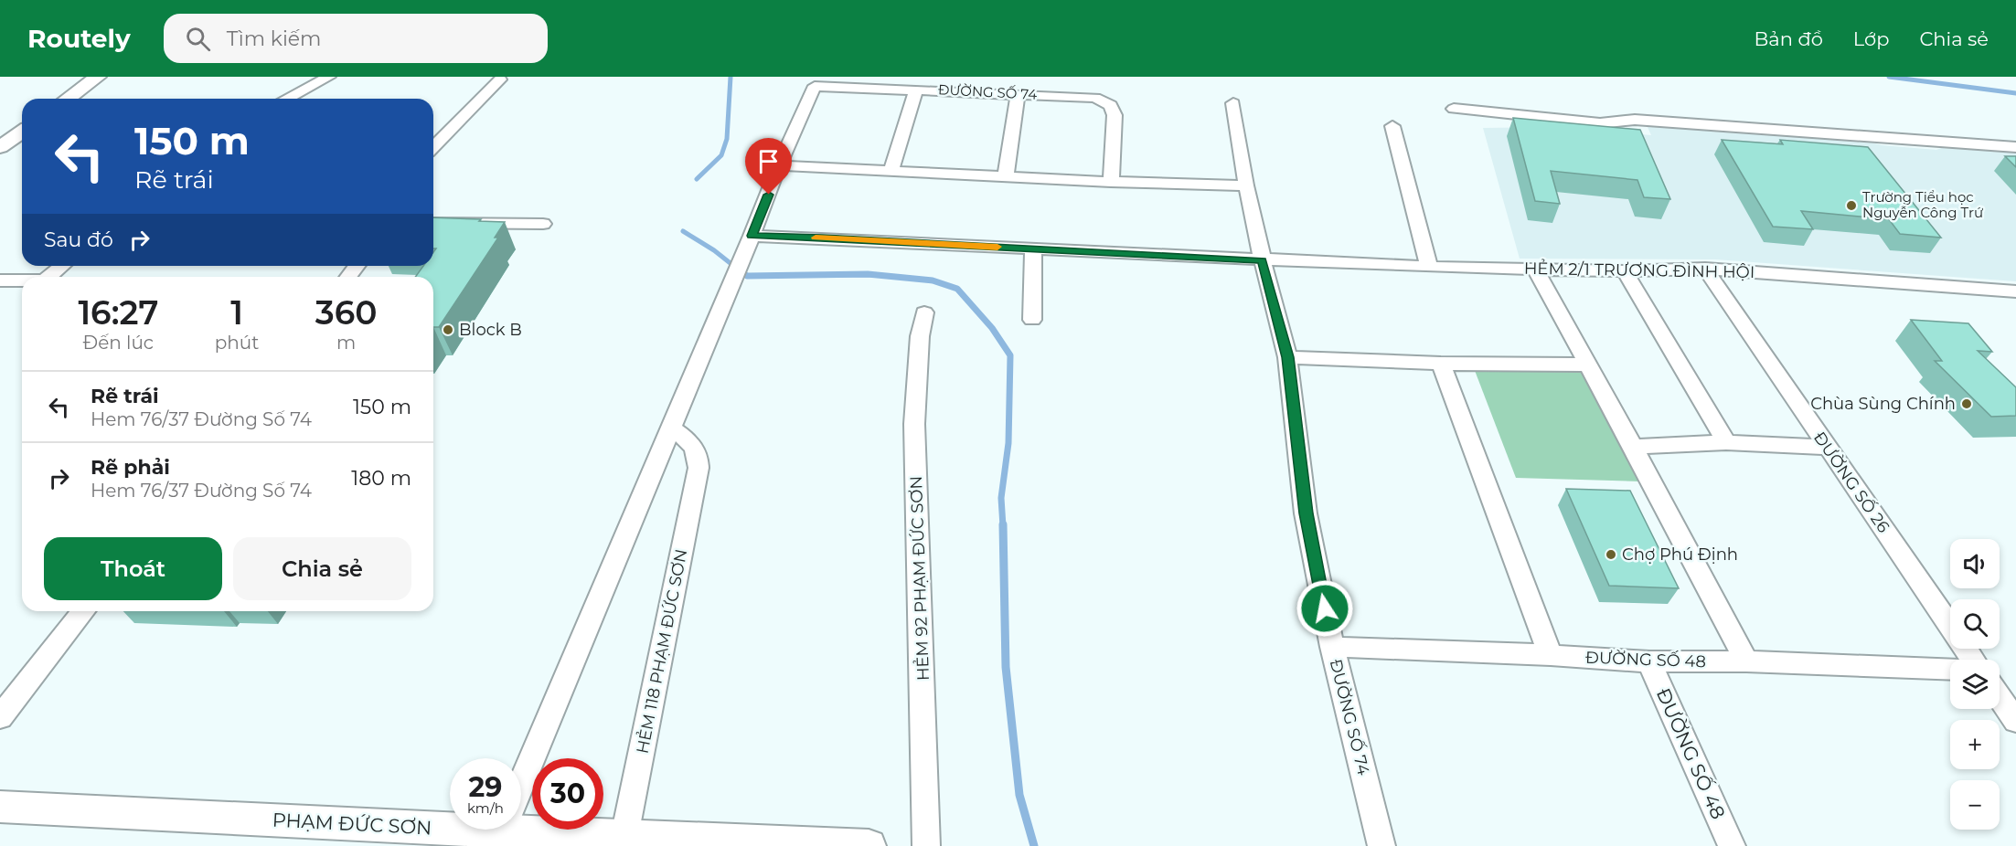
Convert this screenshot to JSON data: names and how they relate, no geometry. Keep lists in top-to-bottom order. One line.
{"streets":{"street":["ĐƯỜNG SỐ 74","HẺM 2/1 TRƯƠNG ĐÌNH HỘI","ĐƯỜNG SỐ 26","HẺM 92 PHẠM ĐỨC SƠN","HẺM 118 PHẠM ĐỨC SƠN","ĐƯỜNG SỐ 48","PHẠM ĐỨC SƠN"]},"crossings":[["ĐƯỜNG SỐ 74","HẺM 2/1 TRƯƠNG ĐÌNH HỘI"],["ĐƯỜNG SỐ 74","ĐƯỜNG SỐ 48"],["HẺM 2/1 TRƯƠNG ĐÌNH HỘI","ĐƯỜNG SỐ 26"],["HẺM 118 PHẠM ĐỨC SƠN","PHẠM ĐỨC SƠN"]],"places":["Trường Tiểu học Nguyễn Công Trứ","Block B","Chùa Sùng Chính","Chợ Phú Định"],"page":{"header":"Routely","search":"Tìm kiếm","nav":["Bản đồ","Lớp","Chia sẻ"],"turn":["150 m","Rẽ trái"],"then":"Sau đó","eta":["16:27","Đến lúc","1","phút","360","m"],"list":[{"name":"Rẽ trái","note":"Hem 76/37 Đường Số 74","value":"150 m"},{"name":"Rẽ phải","note":"Hem 76/37 Đường Số 74","value":"180 m"}],"buttons":["Thoát","Chia sẻ"],"map_buttons":["+","−"],"speed":"29 km/h","limit":"30"}}
